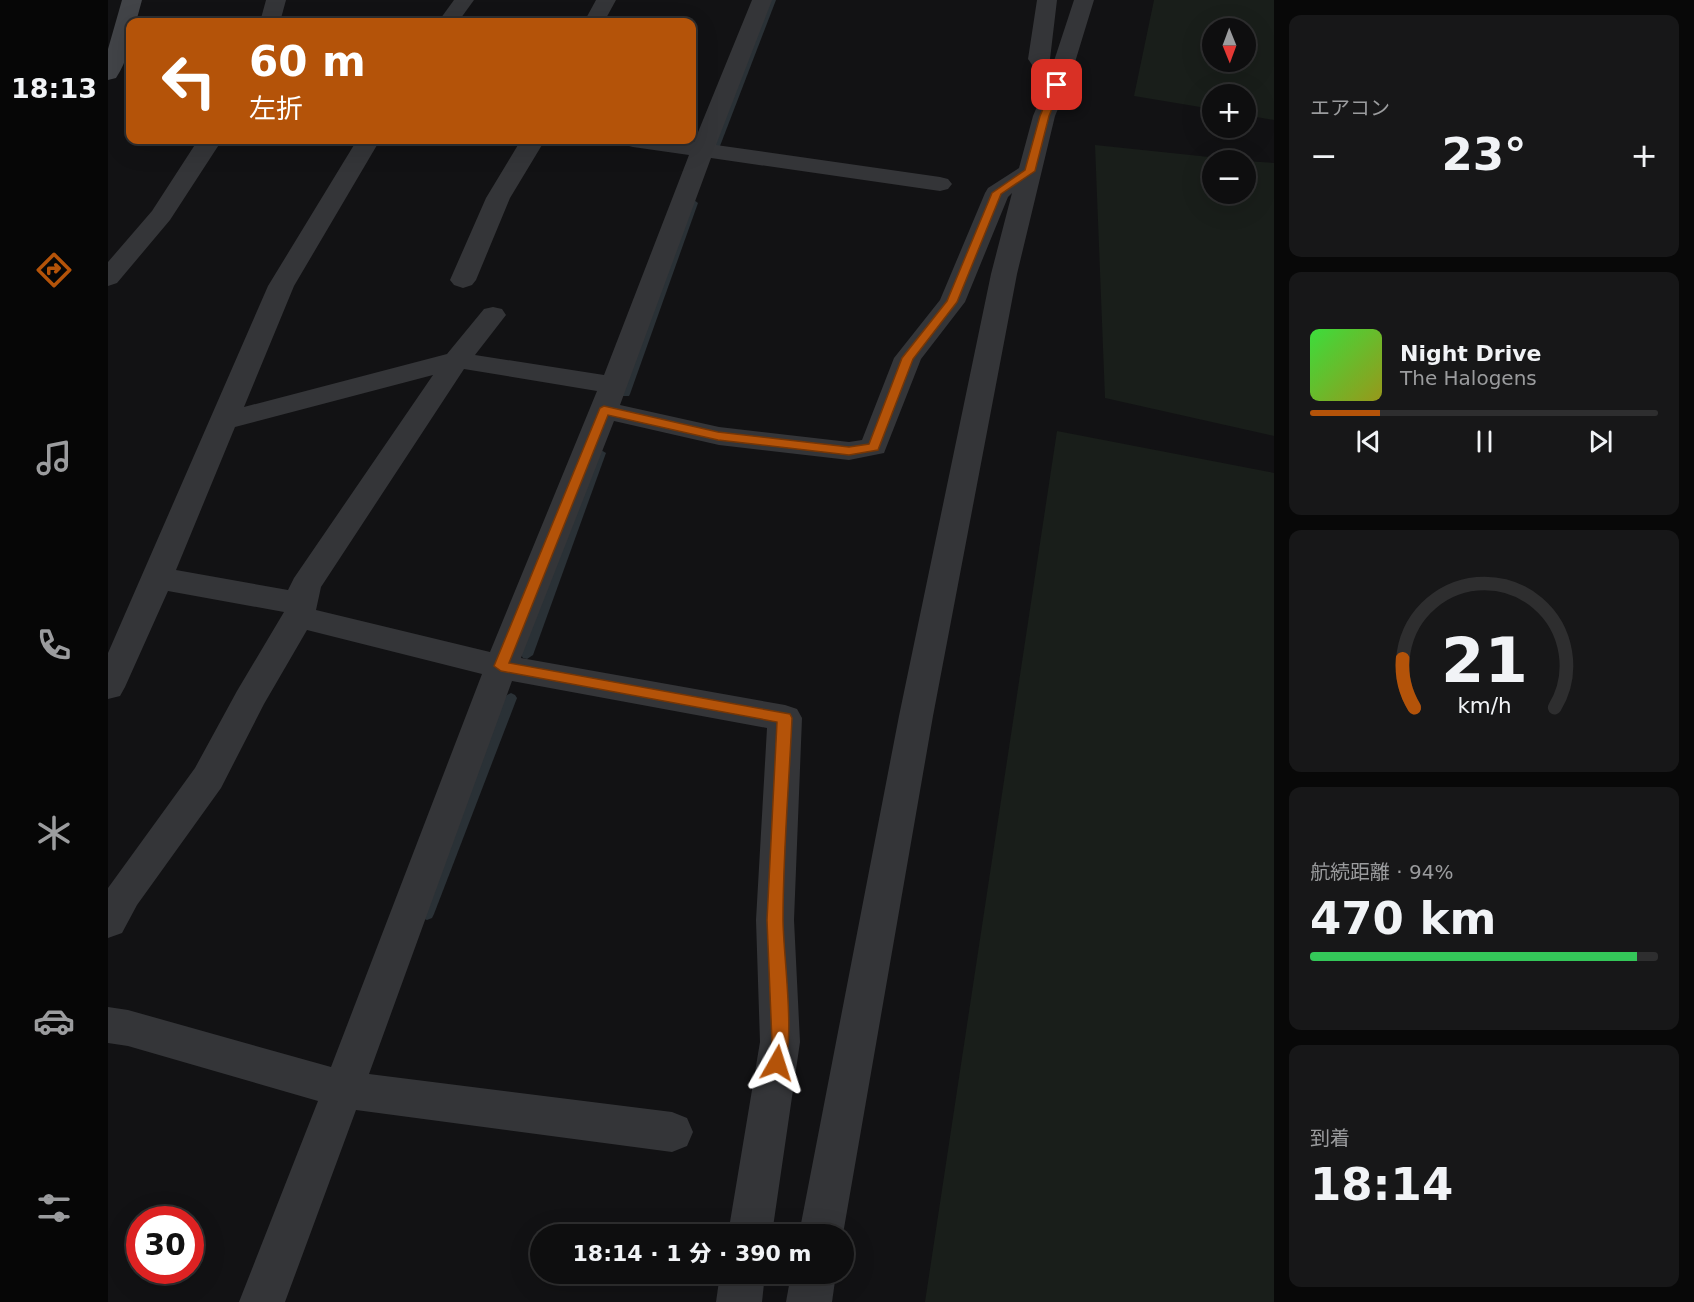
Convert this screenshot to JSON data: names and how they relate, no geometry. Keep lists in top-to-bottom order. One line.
{"north":"bottom","page":{"tabs":"18:13","tile":["エアコン",["航続距離 · 94%","470 km"],["到着","18:14"]],"map_buttons":["+","−"],"turn":["60 m","左折"],"heat":["−","23°","+"],"song":["Night Drive","The Halogens"],"limit":"30","trip":"18:14 · 1 分 · 390 m","gauge":["21","km/h"]}}
